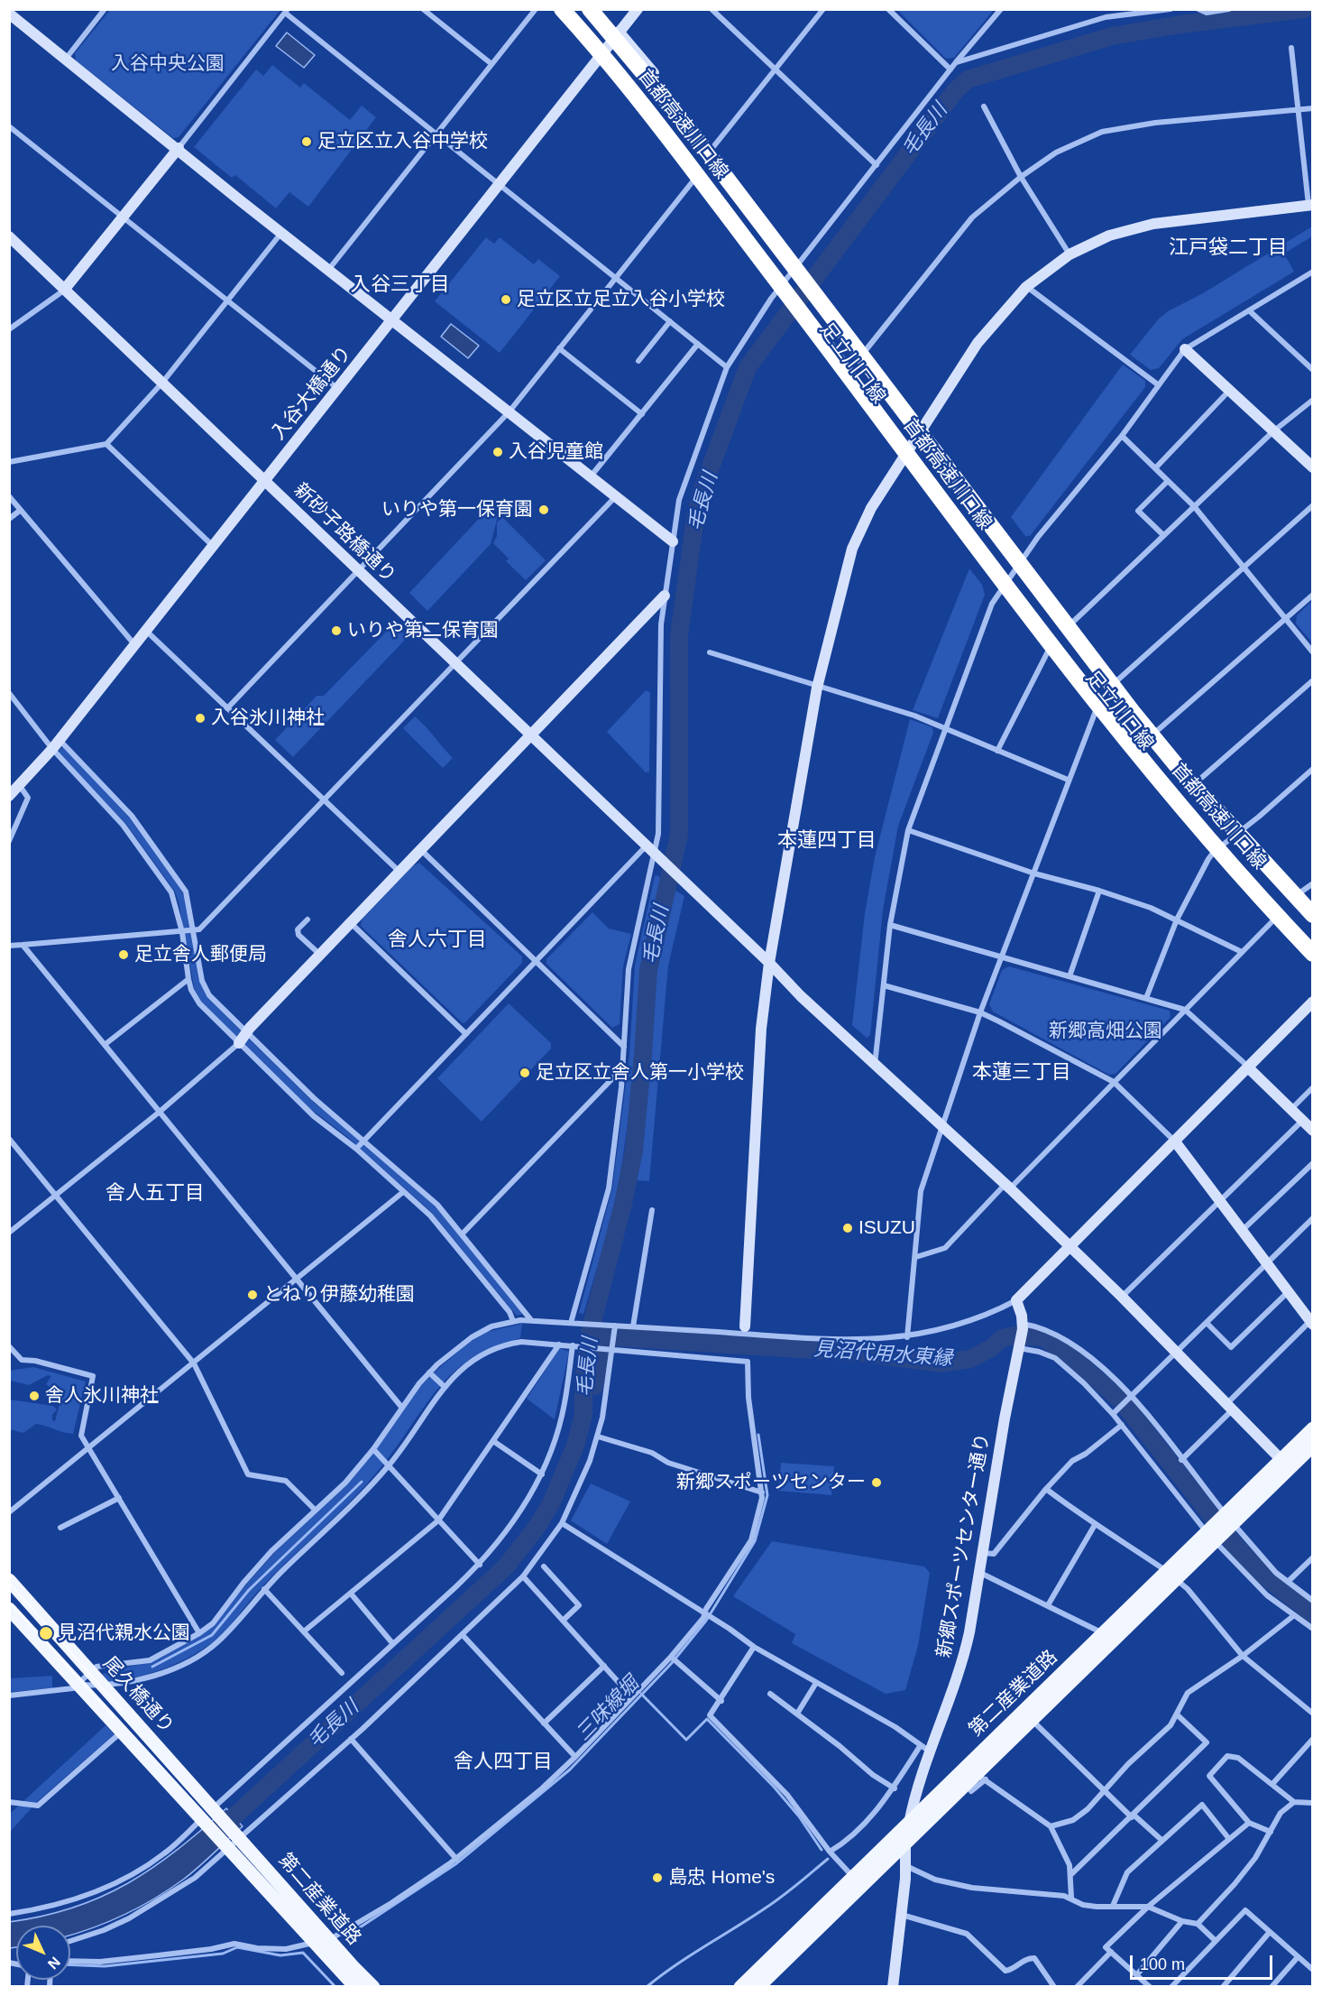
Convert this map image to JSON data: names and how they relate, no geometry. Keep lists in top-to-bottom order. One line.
{"streets":{"highway":["首都高速川口線"],"main road":["第二産業道路","尾久橋通り"],"street":["足立川口線","入谷大橋通り","新砂子路橋通り","新郷スポーツセンター通り"]},"crossings":[["足立川口線","入谷大橋通り"],["入谷大橋通り","新砂子路橋通り"],["新砂子路橋通り","第二産業道路"],["新郷スポーツセンター通り","第二産業道路"],["第二産業道路","尾久橋通り"]],"districts":["江戸袋二丁目","入谷三丁目","本蓮四丁目","舎人六丁目","本蓮三丁目","舎人五丁目","舎人四丁目"],"water":["毛長川","見沼代用水東縁","三味線堀"],"parks":["入谷中央公園","新郷高畑公園"],"places":["足立区立入谷中学校","足立区立足立入谷小学校","入谷児童館","いりや第一保育園","いりや第二保育園","入谷氷川神社","足立舎人郵便局","足立区立舎人第一小学校","ISUZU","とねり伊藤幼稚園","舎人氷川神社","新郷スポーツセンター","見沼代親水公園","島忠 Home's"],"scale_bar":"100 m","north":"bottom right"}
